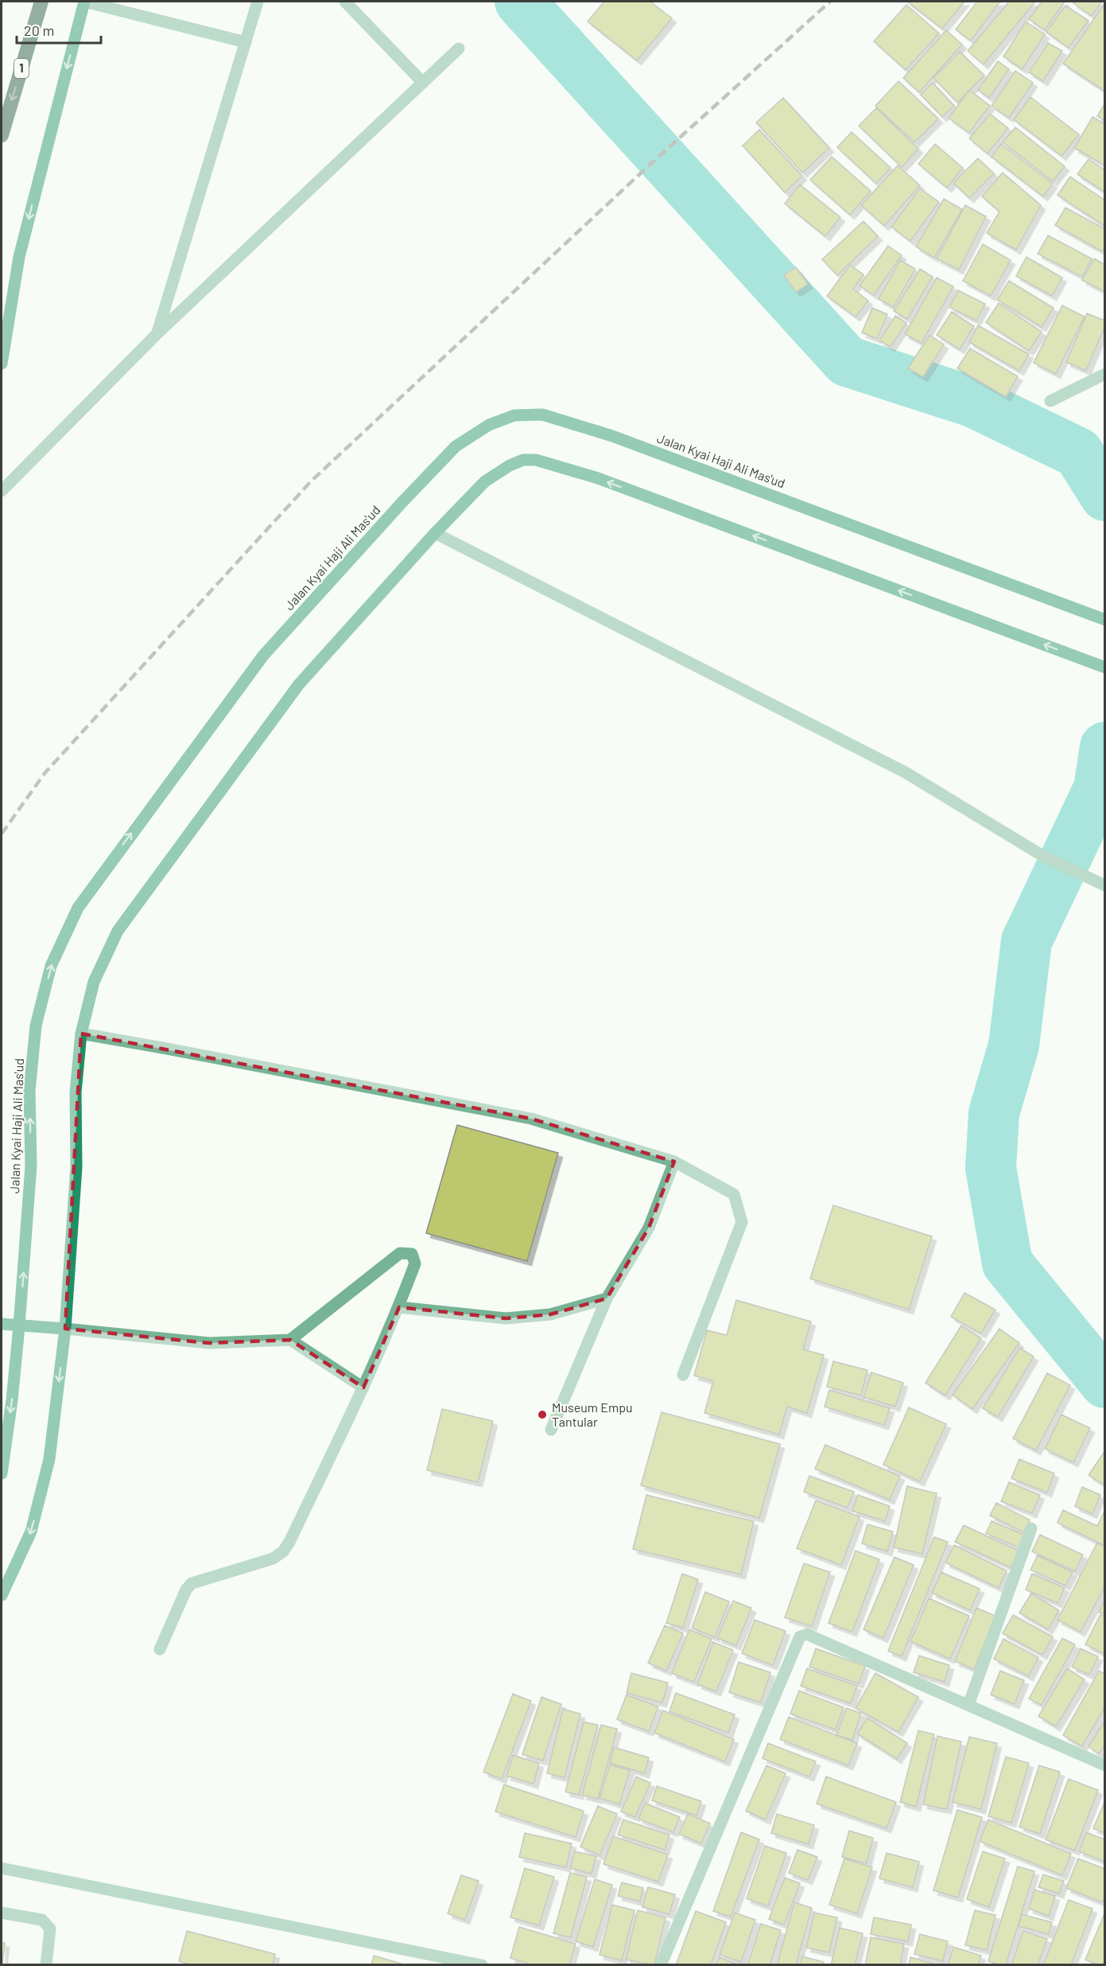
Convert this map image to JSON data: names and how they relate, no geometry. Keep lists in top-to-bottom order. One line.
{"streets":{"highway":["1"],"street":["Jalan Kyai Haji Ali Mas'ud"]},"places":["Museum Empu Tantular"],"scale_bar":"20 m"}
